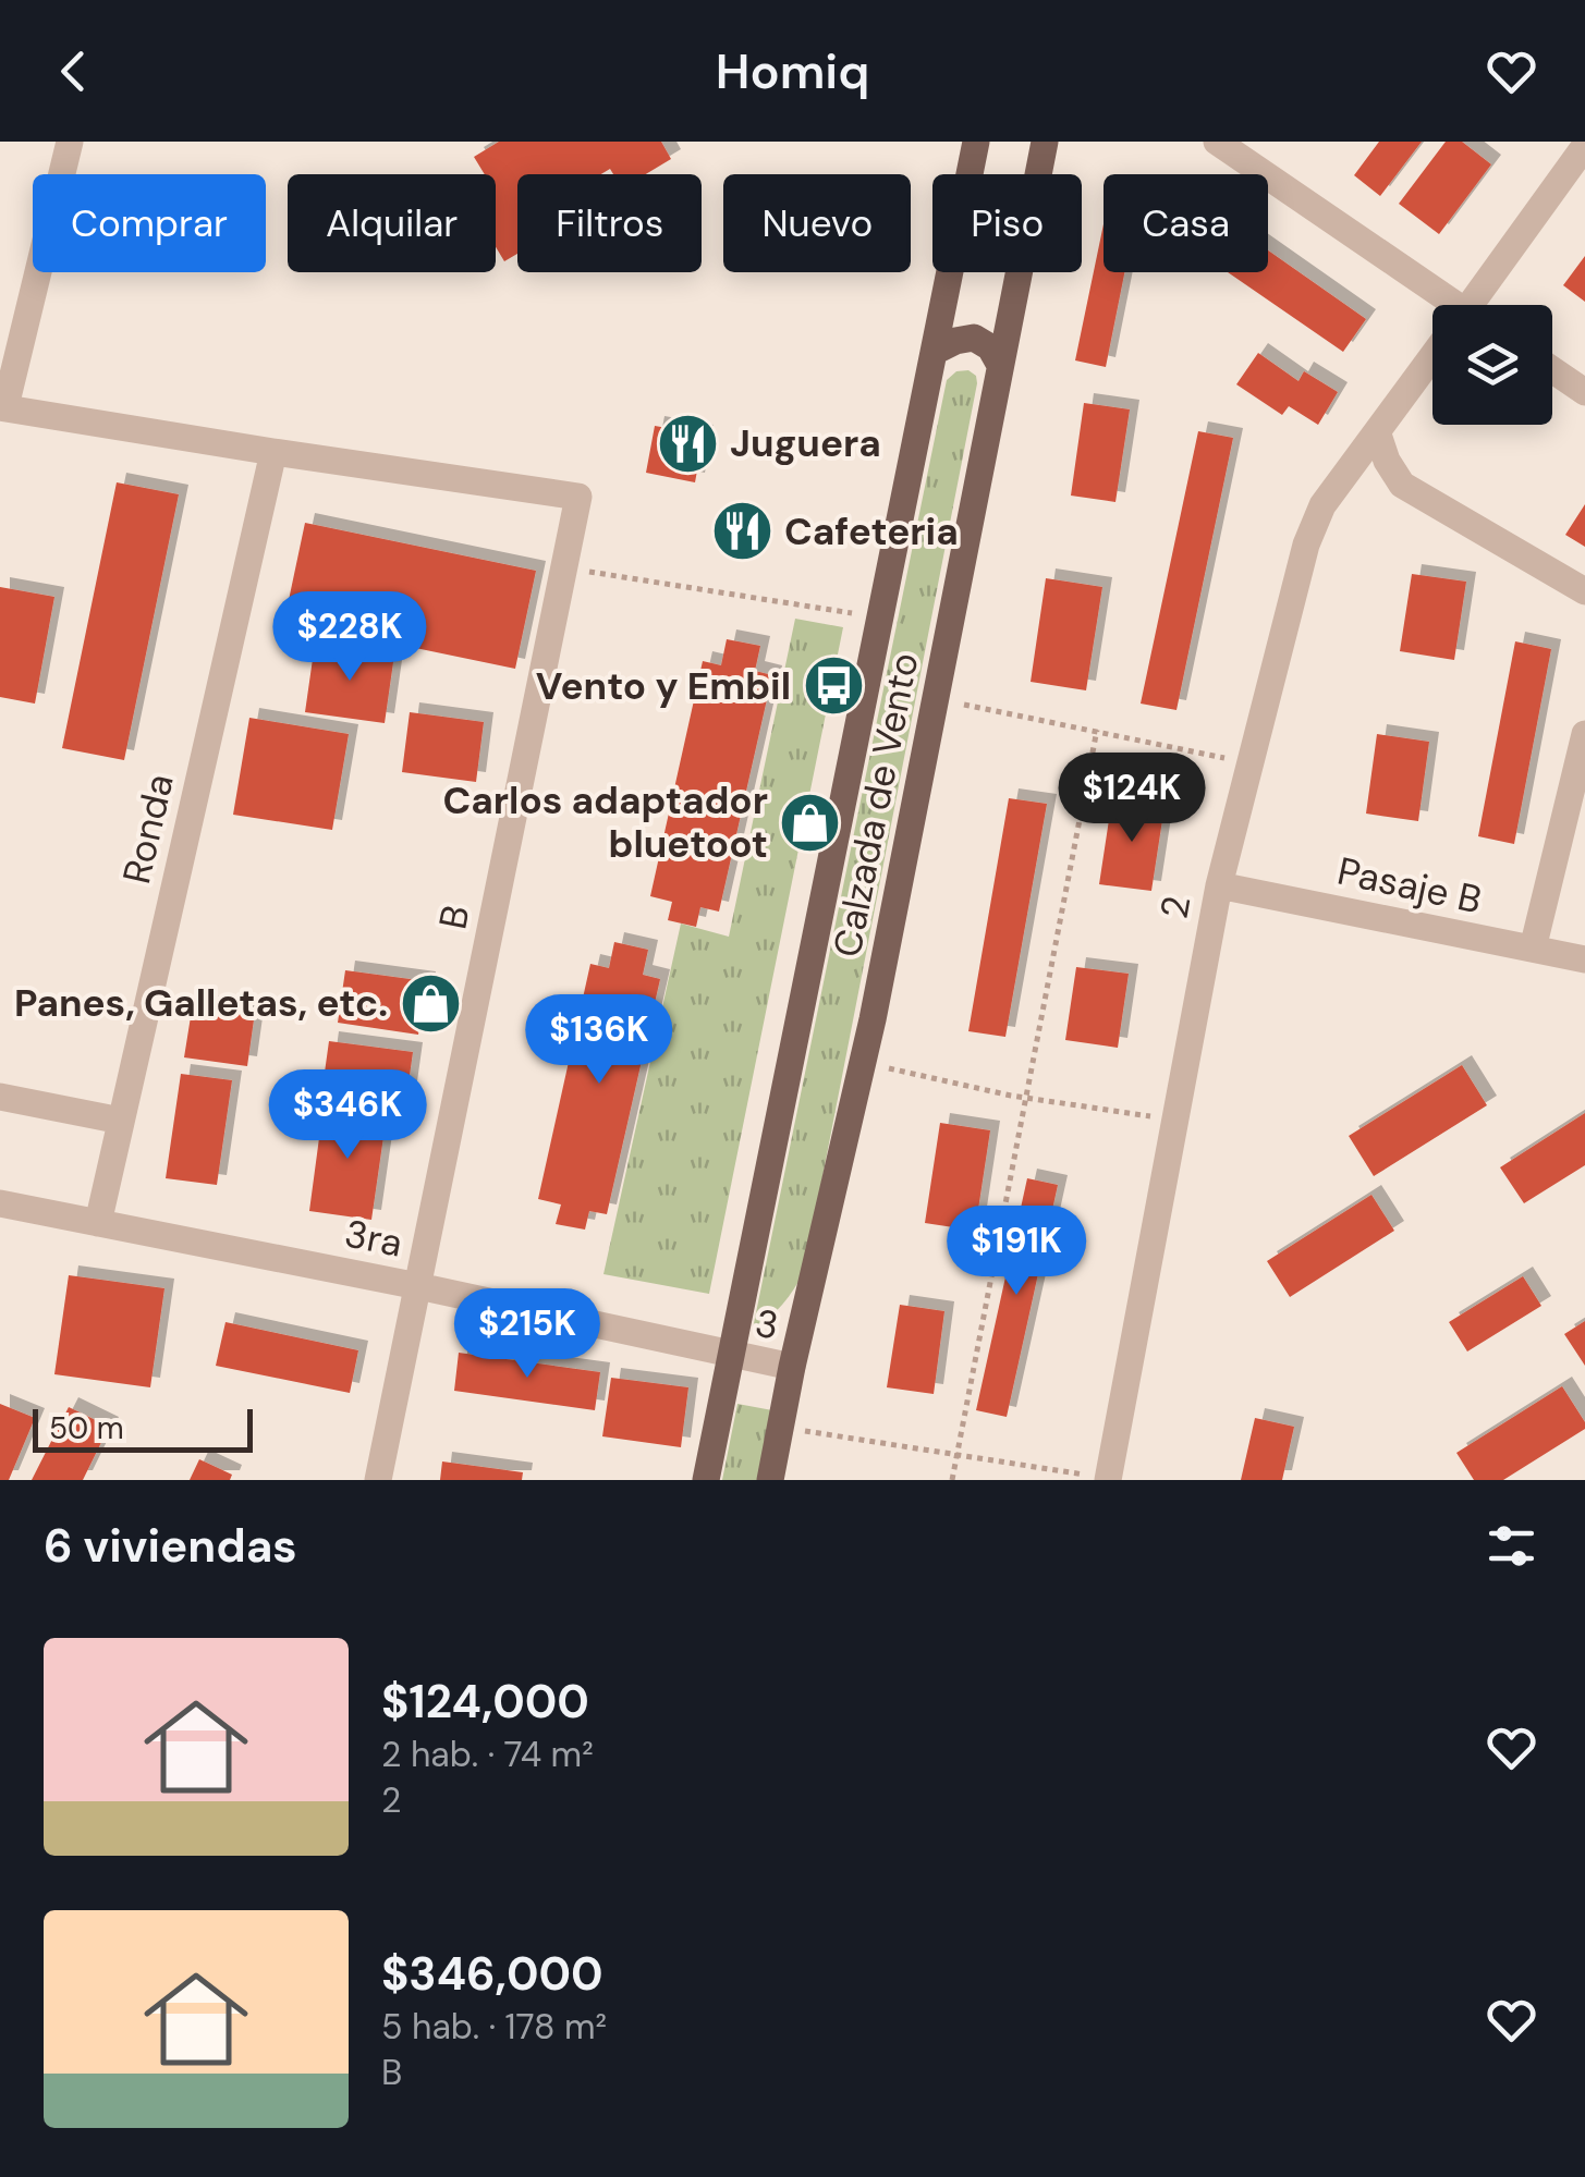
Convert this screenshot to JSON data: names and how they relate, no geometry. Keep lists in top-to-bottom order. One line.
{"streets":{"main road":["Calzada de Vento"],"street":["Ronda","Pasaje B","2","B","3ra","3"]},"crossings":[["Calzada de Vento","3ra"],["Calzada de Vento","3"],["Ronda","B"],["Ronda","3ra"],["Pasaje B","2"],["B","3ra"],["3ra","3"]],"places":{"restaurant":["Juguera","Cafeteria"],"bus stop":["Vento y Embil"],"shop":["Carlos adaptador bluetoot","Panes, Galletas, etc."]},"scale_bar":"50 m","page":{"header":"Homiq","chip":["Comprar","Alquilar","Filtros","Nuevo","Piso","Casa"],"price":["$228K","$124K","$136K","$346K","$191K","$215K"],"scale":"50 m","heading":"6 viviendas","list":[{"name":"$124,000","note":"2 hab. · 74 m² · 2"},{"name":"$346,000","note":"5 hab. · 178 m² · B"}]}}
